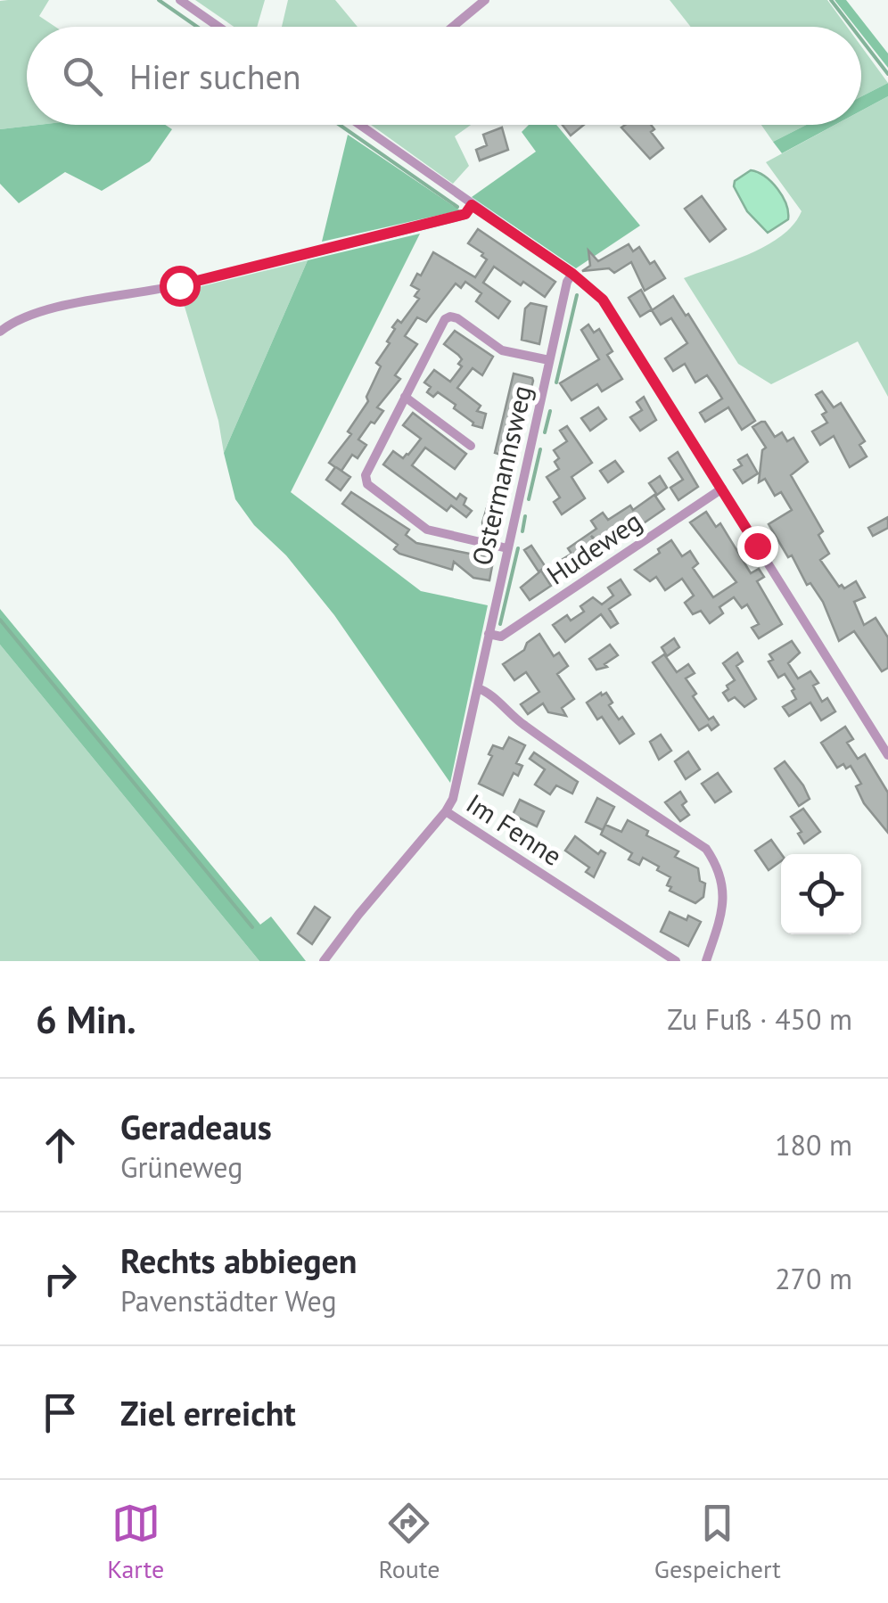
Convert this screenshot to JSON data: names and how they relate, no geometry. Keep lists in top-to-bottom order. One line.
{"streets":{"street":["Ostermannsweg","Hudeweg","Im Fenne"]},"crossings":[["Ostermannsweg","Hudeweg"],["Ostermannsweg","Im Fenne"]],"page":{"search":"Hier suchen","heading":["6 Min.","Zu Fuß · 450 m"],"list":[["Geradeaus","Grüneweg","180 m"],["Rechts abbiegen","Pavenstädter Weg","270 m"],"Ziel erreicht"],"nav":["Karte","Route","Gespeichert"]}}
